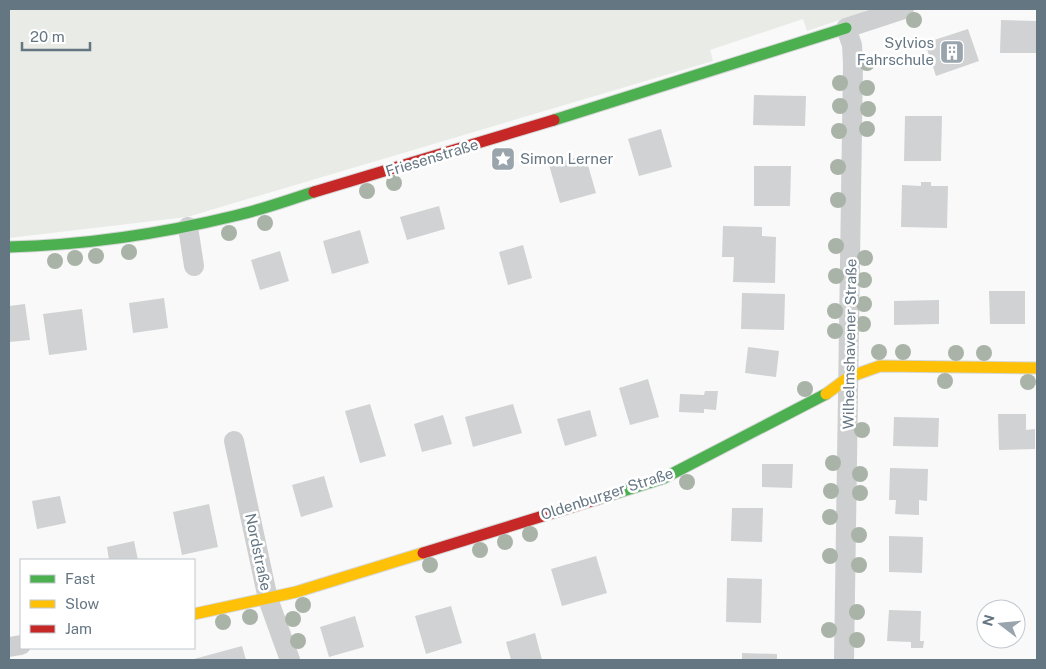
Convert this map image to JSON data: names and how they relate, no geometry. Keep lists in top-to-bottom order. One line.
{"streets":{"street":["Friesenstraße","Wilhelmshavener Straße","Oldenburger Straße","Nordstraße"]},"crossings":[["Friesenstraße","Wilhelmshavener Straße"],["Wilhelmshavener Straße","Oldenburger Straße"],["Oldenburger Straße","Nordstraße"]],"places":{"building":["Sylvios Fahrschule"],"place":["Simon Lerner"]},"legend":["Fast","Slow","Jam"],"scale_bar":"20 m","north":"left"}
